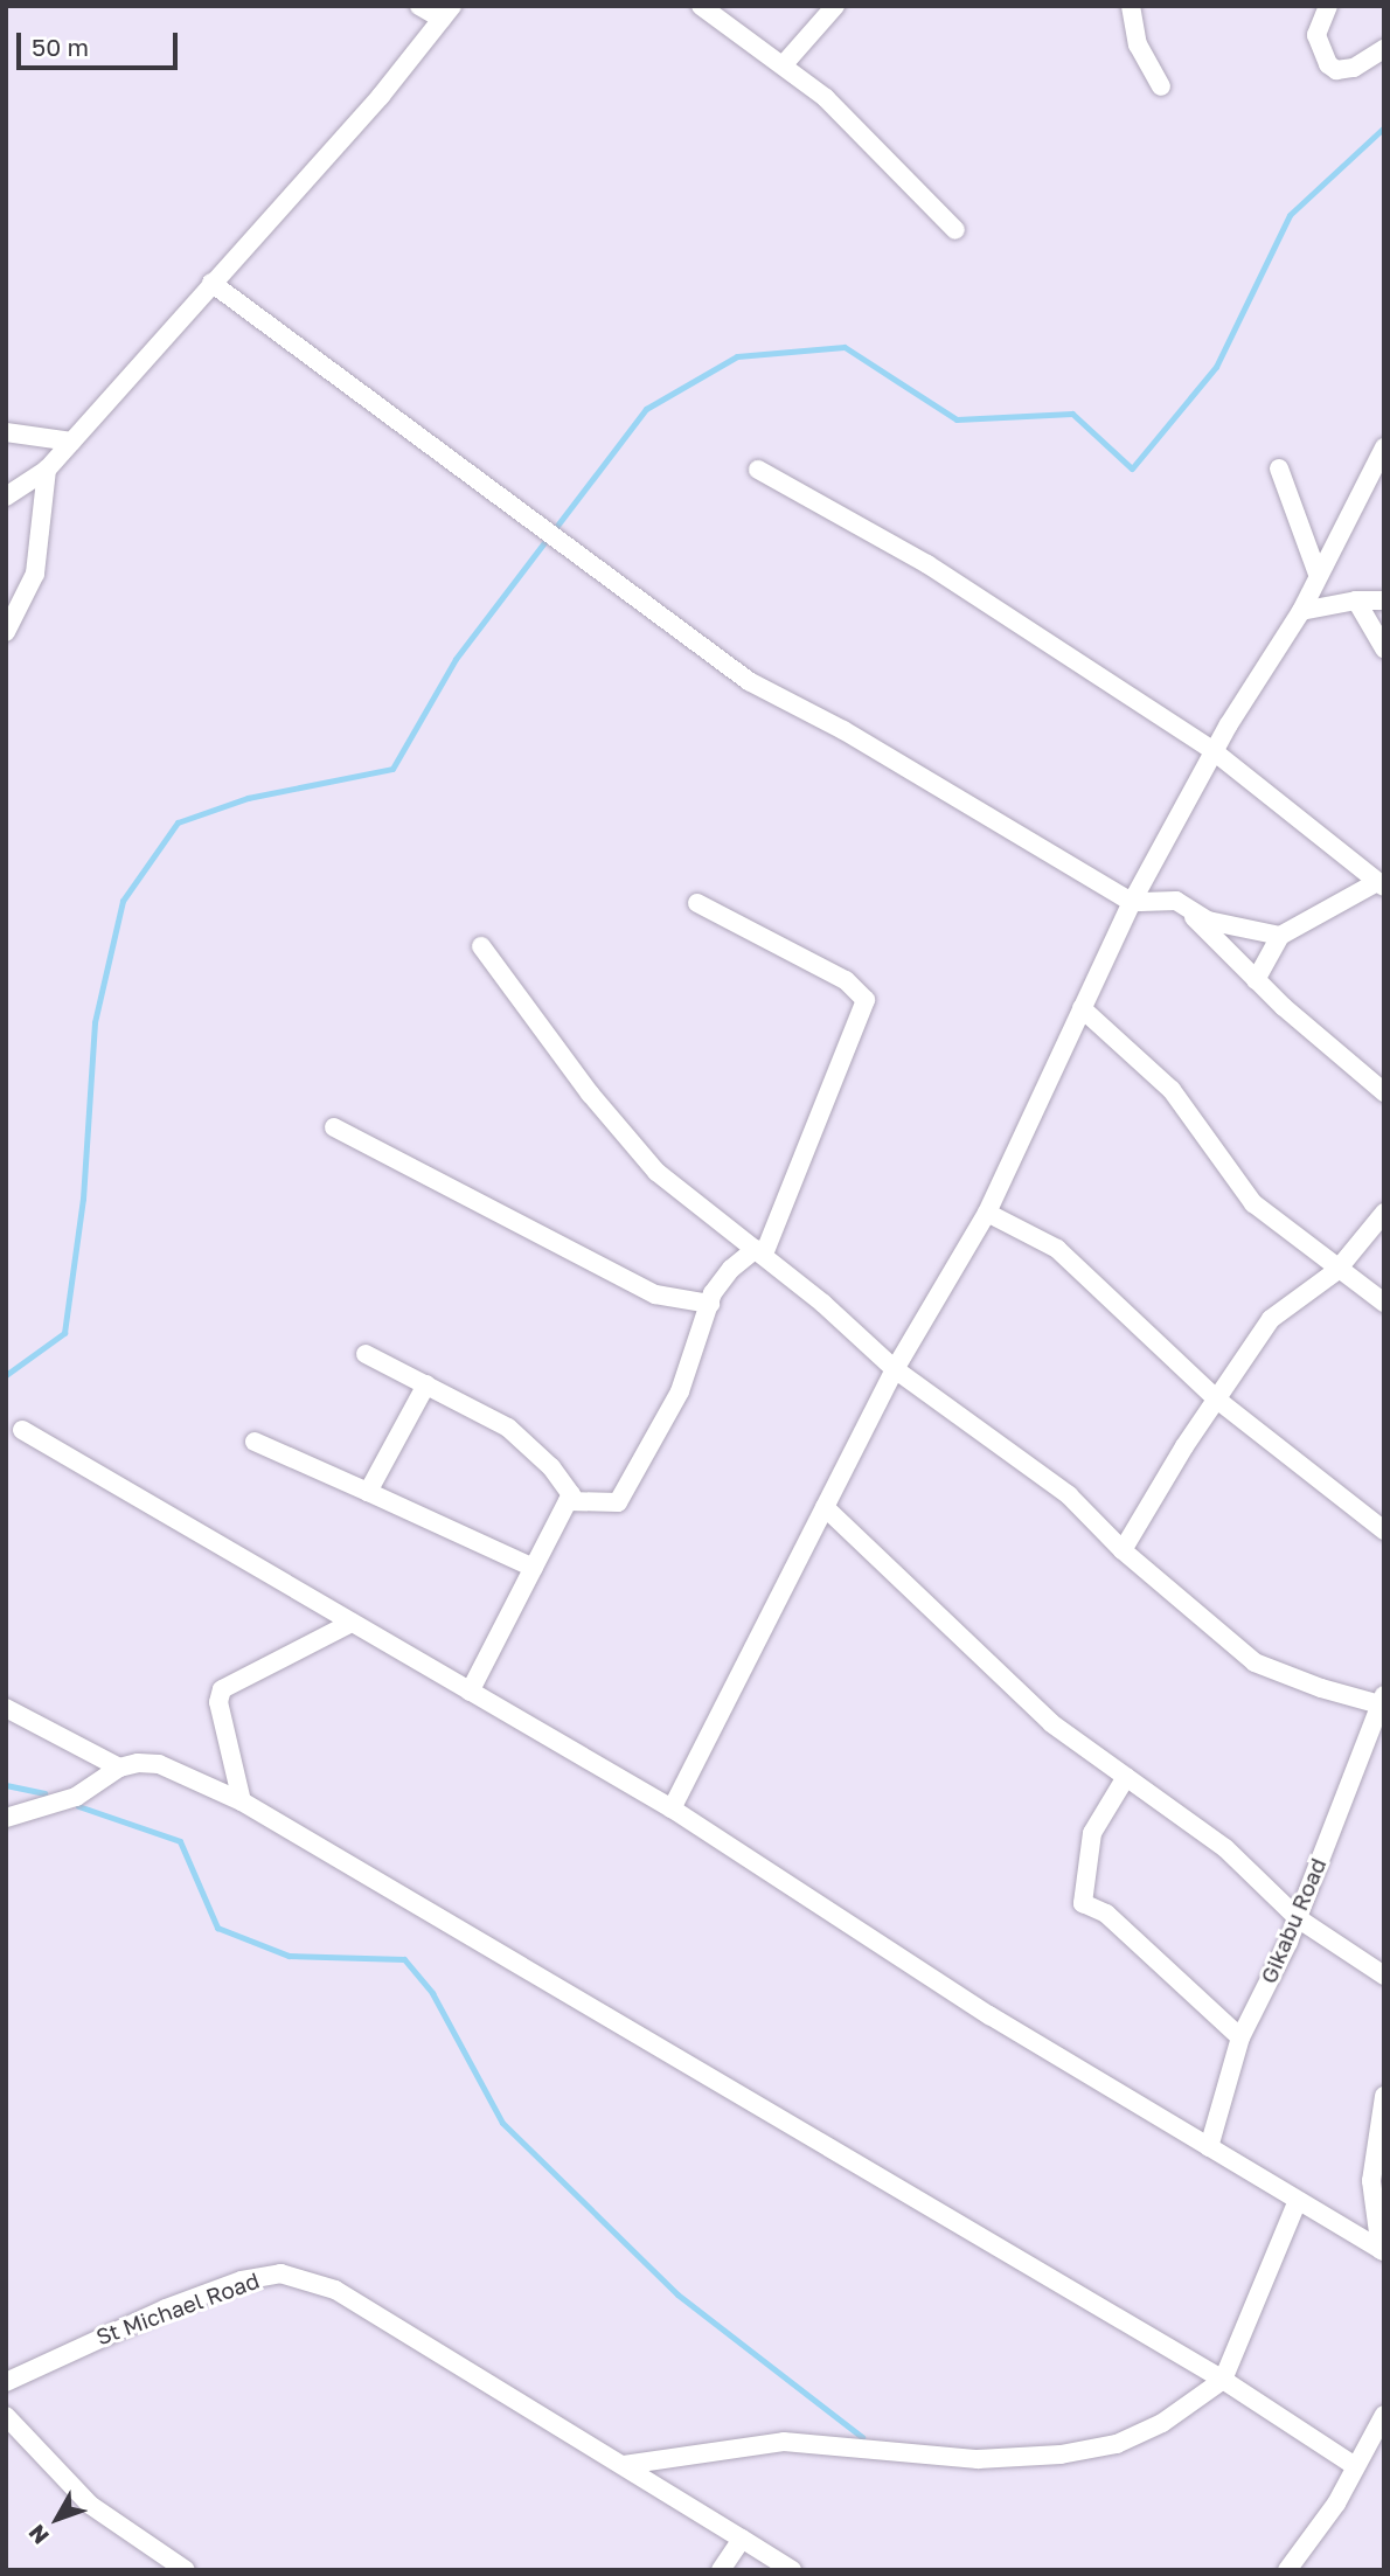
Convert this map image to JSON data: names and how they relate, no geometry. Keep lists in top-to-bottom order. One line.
{"streets":{"street":["Gikabu Road","St Michael Road"]},"scale_bar":"50 m","north":"bottom left"}
